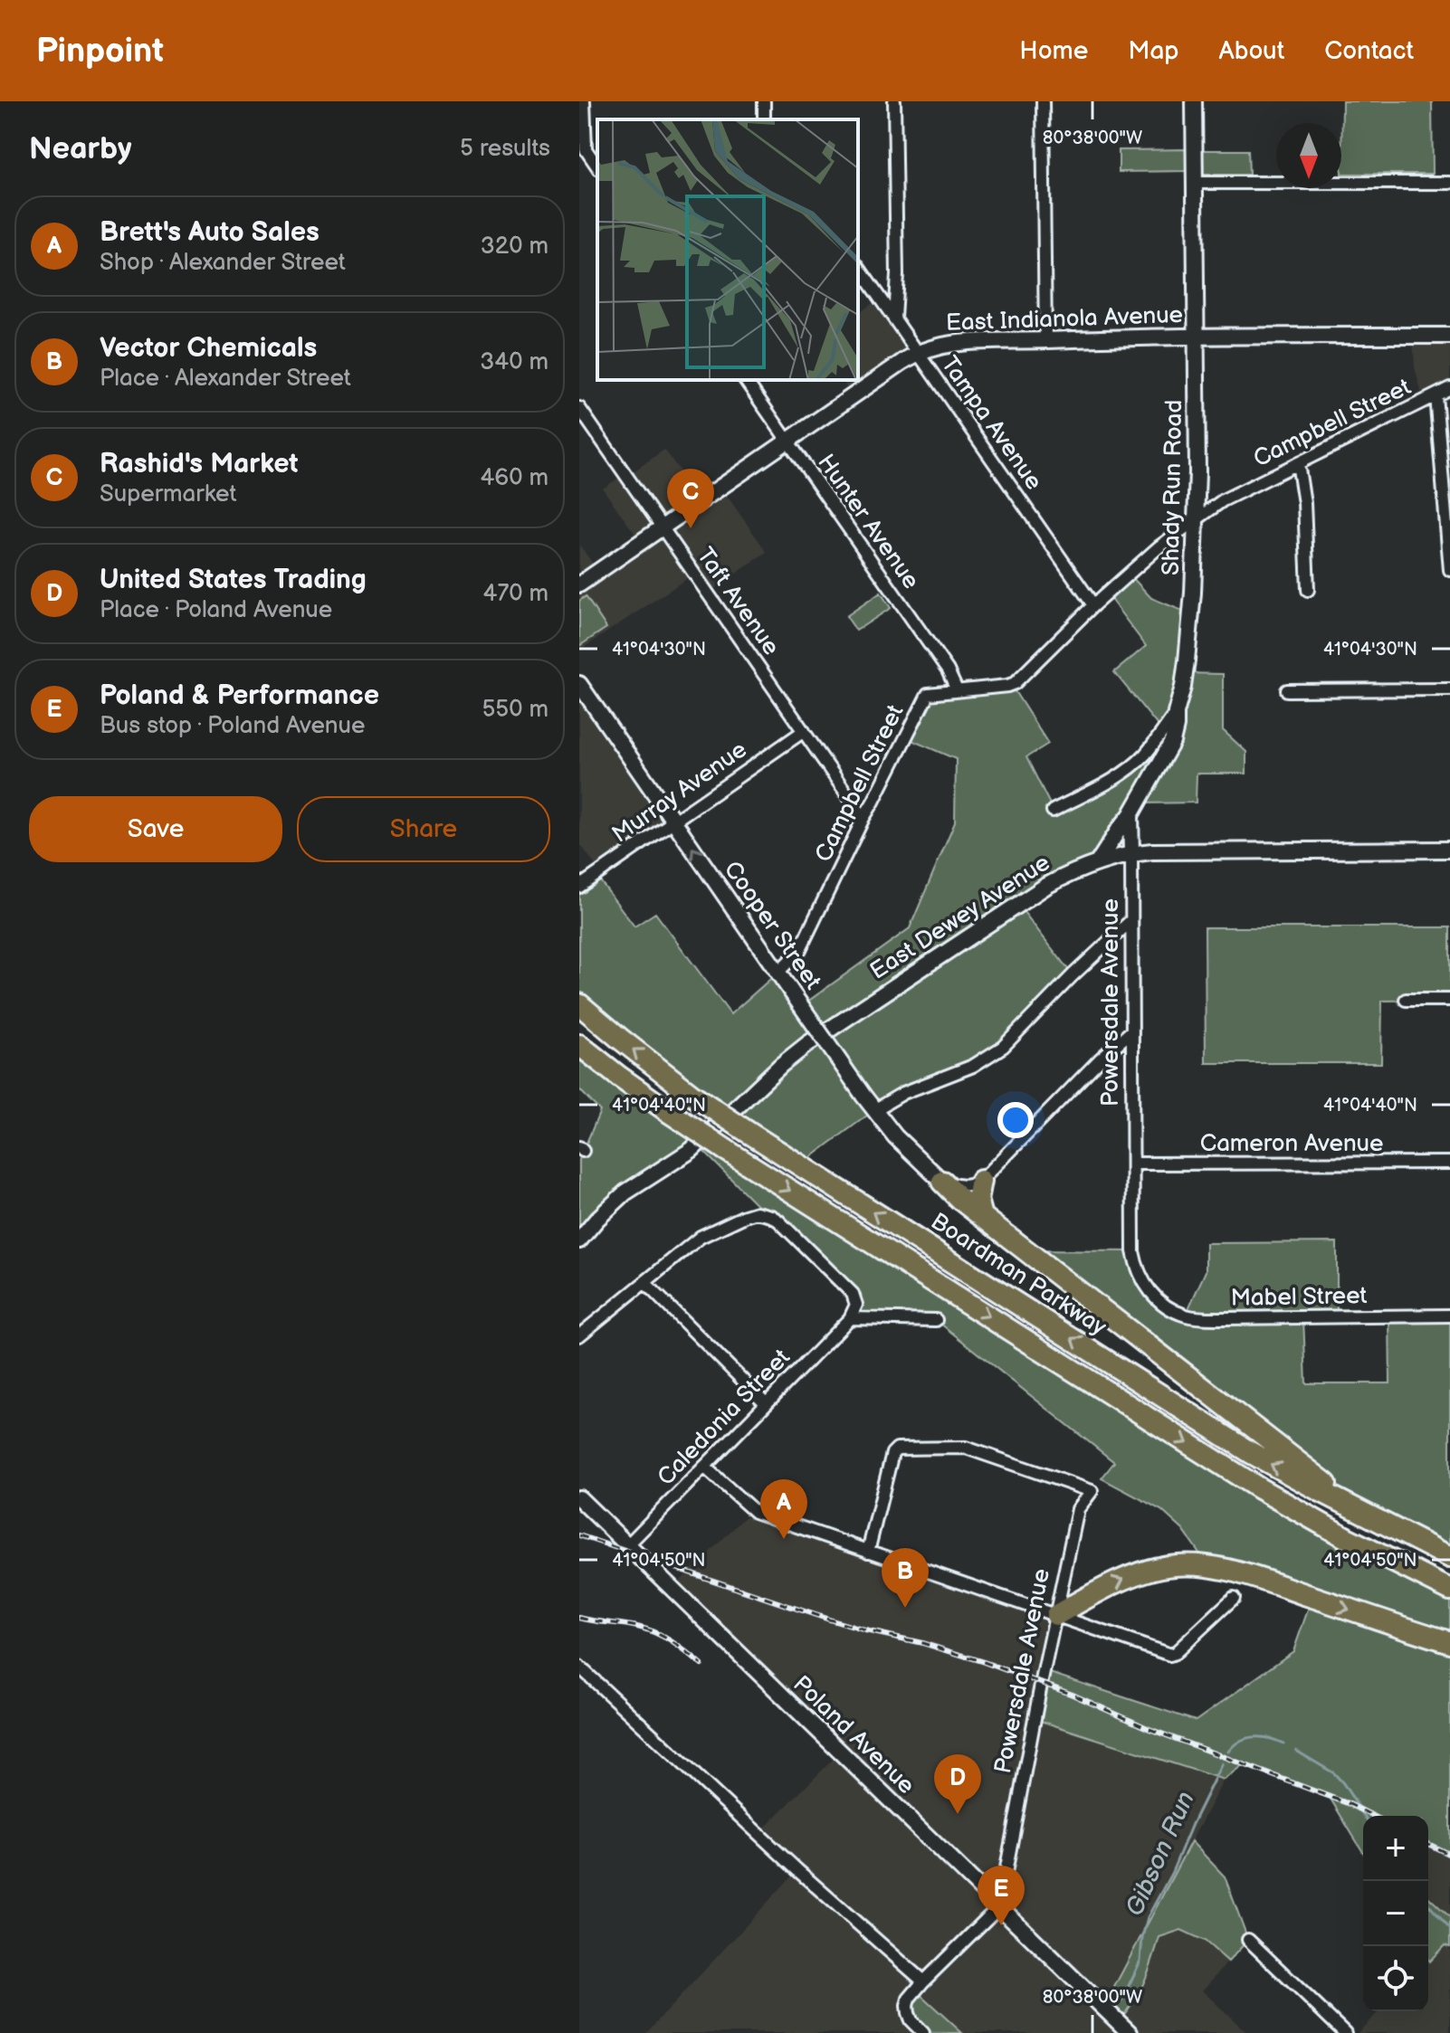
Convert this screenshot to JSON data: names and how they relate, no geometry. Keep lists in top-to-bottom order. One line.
{"streets":{"highway":["Boardman Parkway"],"street":["East Indianola Avenue","Tampa Avenue","Campbell Street","Shady Run Road","Hunter Avenue","Taft Avenue","Murray Avenue","East Dewey Avenue","Cooper Street","Powersdale Avenue","Cameron Avenue","Mabel Street","Caledonia Street","Poland Avenue"]},"crossings":[["East Indianola Avenue","Tampa Avenue"],["East Indianola Avenue","Shady Run Road"],["East Indianola Avenue","Hunter Avenue"],["East Indianola Avenue","Taft Avenue"],["Tampa Avenue","Campbell Street"],["Campbell Street","Shady Run Road"],["Campbell Street","Hunter Avenue"],["Campbell Street","Taft Avenue"],["Campbell Street","Cooper Street"],["Taft Avenue","Murray Avenue"],["Murray Avenue","Cooper Street"],["East Dewey Avenue","Powersdale Avenue"],["Powersdale Avenue","Cameron Avenue"],["Powersdale Avenue","Mabel Street"],["Powersdale Avenue","Poland Avenue"],["Caledonia Street","Poland Avenue"]],"water":["Gibson Run"],"north":"bottom","page":{"header":"Pinpoint","nav":["Home","Map","About","Contact"],"heading":["Nearby","5 results"],"list":[{"mark":"A","name":"Brett's Auto Sales","note":"Shop · Alexander Street","value":"320 m"},{"mark":"B","name":"Vector Chemicals","note":"Place · Alexander Street","value":"340 m"},{"mark":"C","name":"Rashid's Market","note":"Supermarket","value":"460 m"},{"mark":"D","name":"United States Trading","note":"Place · Poland Avenue","value":"470 m"},{"mark":"E","name":"Poland & Performance","note":"Bus stop · Poland Avenue","value":"550 m"}],"pins":["C","A","B","D","E"],"buttons":["Save","Share"],"map_buttons":["+","−"]},"coordinates":["80°38'00\"W","41°04'30\"N","41°04'40\"N","41°04'50\"N"]}
